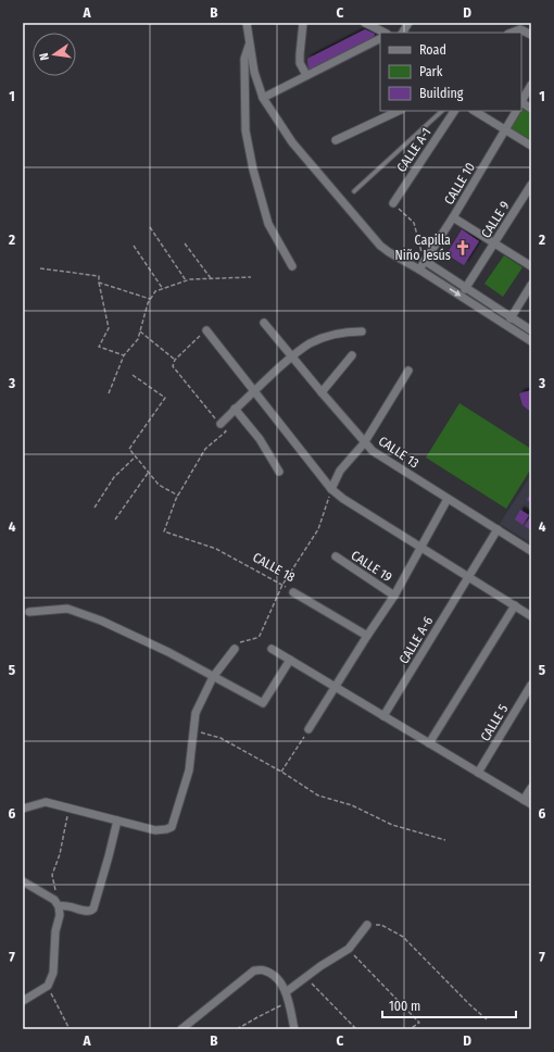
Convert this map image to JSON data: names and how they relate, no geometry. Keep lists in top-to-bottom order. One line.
{"streets":{"street":["CALLE A-1","CALLE 10","CALLE 9","CALLE 13","CALLE 19","CALLE 18","CALLE A-6","CALLE 5"]},"crossings":[["CALLE 13","CALLE A-6"]],"places":{"church":["Capilla Niño Jesús"]},"legend":["Road","Park","Building"],"scale_bar":"100 m","north":"left","grid":{"columns":["A","B","C","D"],"rows":["1","2","3","4","5","6","7"]}}
